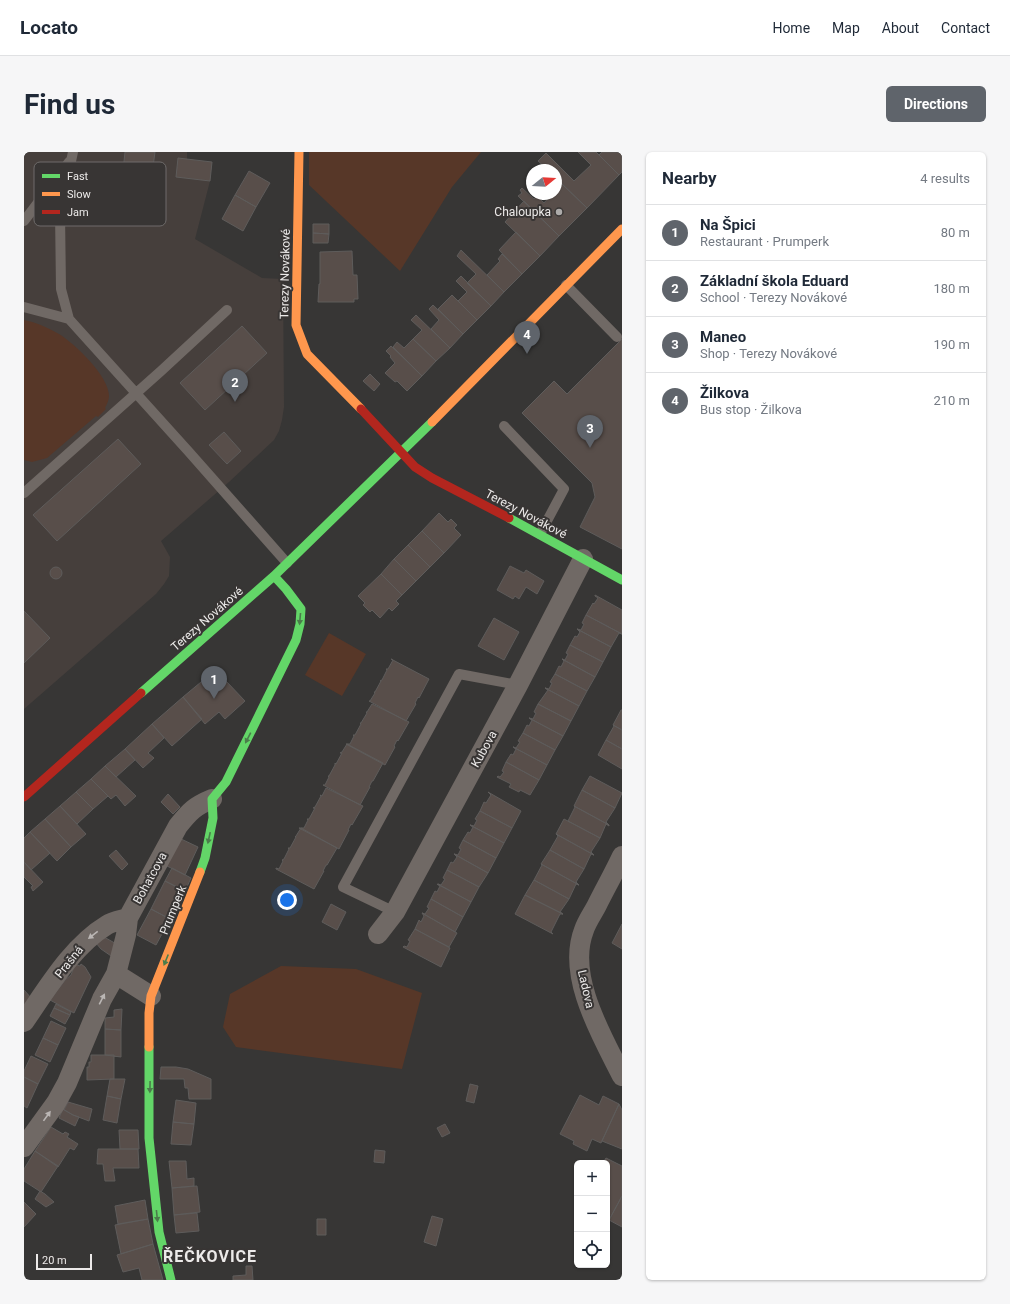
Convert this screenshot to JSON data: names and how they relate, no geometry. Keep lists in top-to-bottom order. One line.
{"streets":{"street":["Terezy Novákové","Kubova","Bohatcova","Prumperk","Prašná","Ladova"]},"crossings":[["Terezy Novákové","Kubova"],["Bohatcova","Prumperk"],["Bohatcova","Prašná"]],"one_way":["Bohatcova","Prumperk","Prašná"],"districts":["ŘEČKOVICE"],"places":["Chaloupka"],"legend":["Fast","Slow","Jam"],"scale_bar":"20 m","north":"right","page":{"header":"Locato","nav":["Home","Map","About","Contact"],"buttons":"Directions","title":"Find us","heading":["Nearby","4 results"],"list":[{"mark":"1","name":"Na Špici","note":"Restaurant · Prumperk","value":"80 m"},{"mark":"2","name":"Základní škola Eduard","note":"School · Terezy Novákové","value":"180 m"},{"mark":"3","name":"Maneo","note":"Shop · Terezy Novákové","value":"190 m"},{"mark":"4","name":"Žilkova","note":"Bus stop · Žilkova","value":"210 m"}],"pins":["4","2","3","1"],"map_buttons":["+","−"],"scale":"20 m"}}
